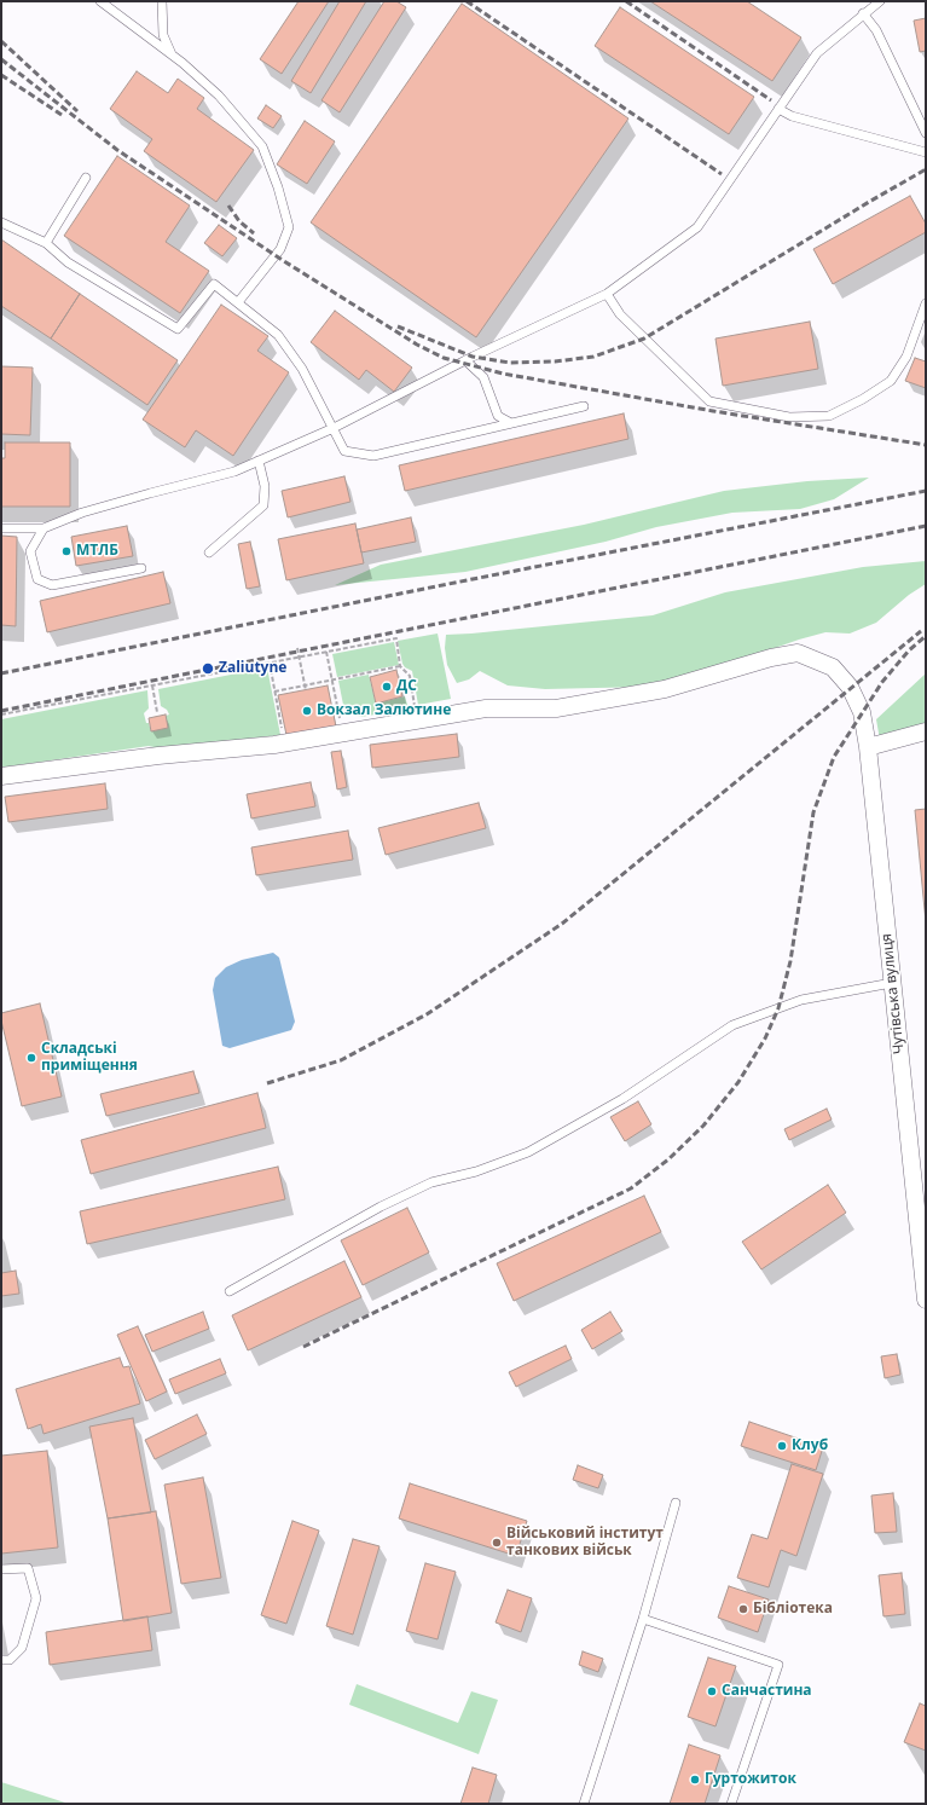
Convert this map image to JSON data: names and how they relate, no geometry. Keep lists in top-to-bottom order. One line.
{"streets":{"street":["Чутівська вулиця"]},"places":["МТЛБ","Zaliutyne","ДС","Вокзал Залютине","Складські приміщення","Клуб","Військовий інститут танкових військ","Бібліотека","Санчастина","Гуртожиток"]}
